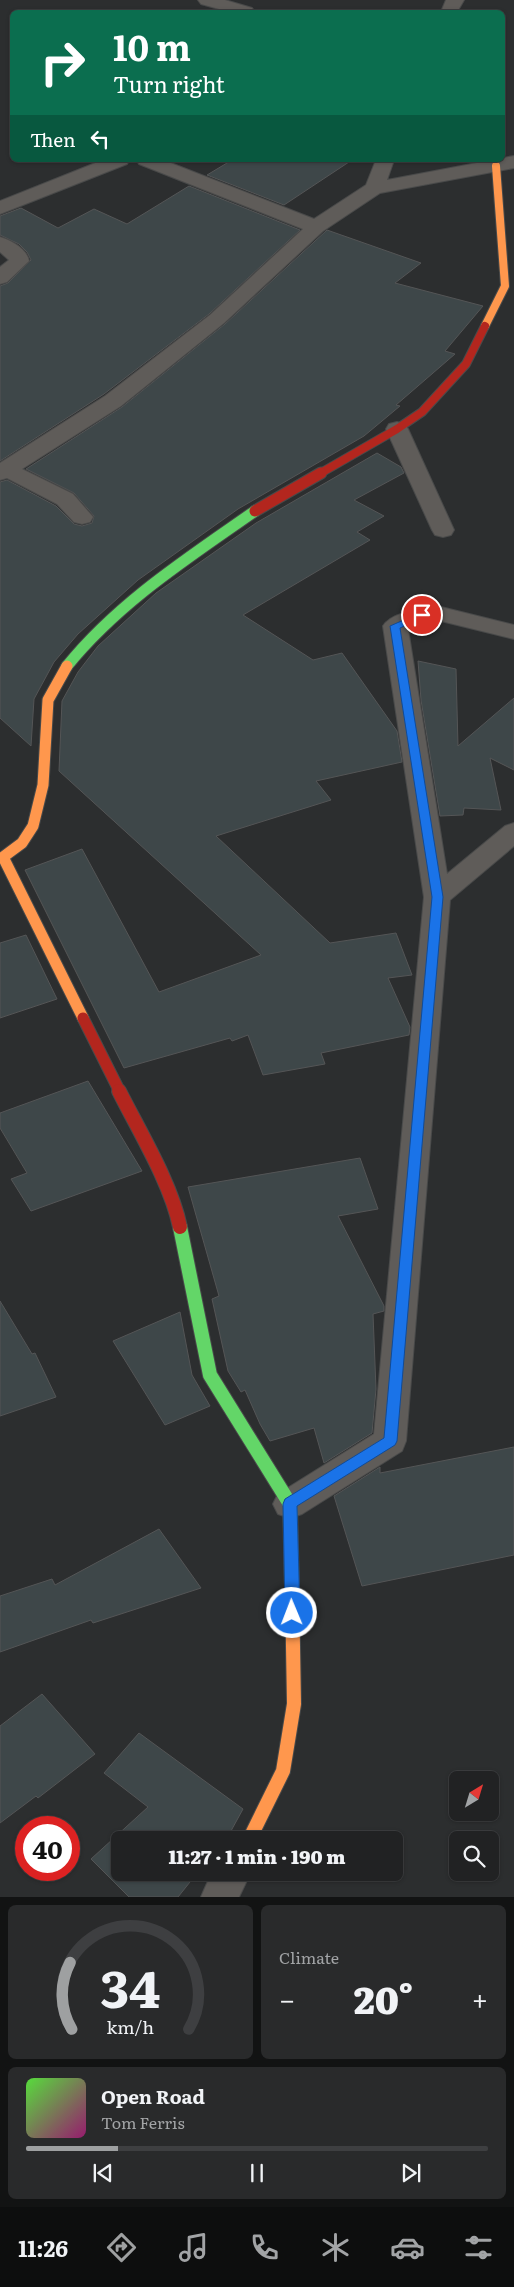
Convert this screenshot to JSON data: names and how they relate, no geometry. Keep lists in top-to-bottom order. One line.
{"north":"top right","page":{"turn":["10 m","Turn right"],"then":"Then","limit":"40","trip":"11:27 · 1 min · 190 m","tile":"Climate","heat":["−","20°","+"],"song":["Open Road","Tom Ferris"],"tabs":"11:26","gauge":["34","km/h"]}}
